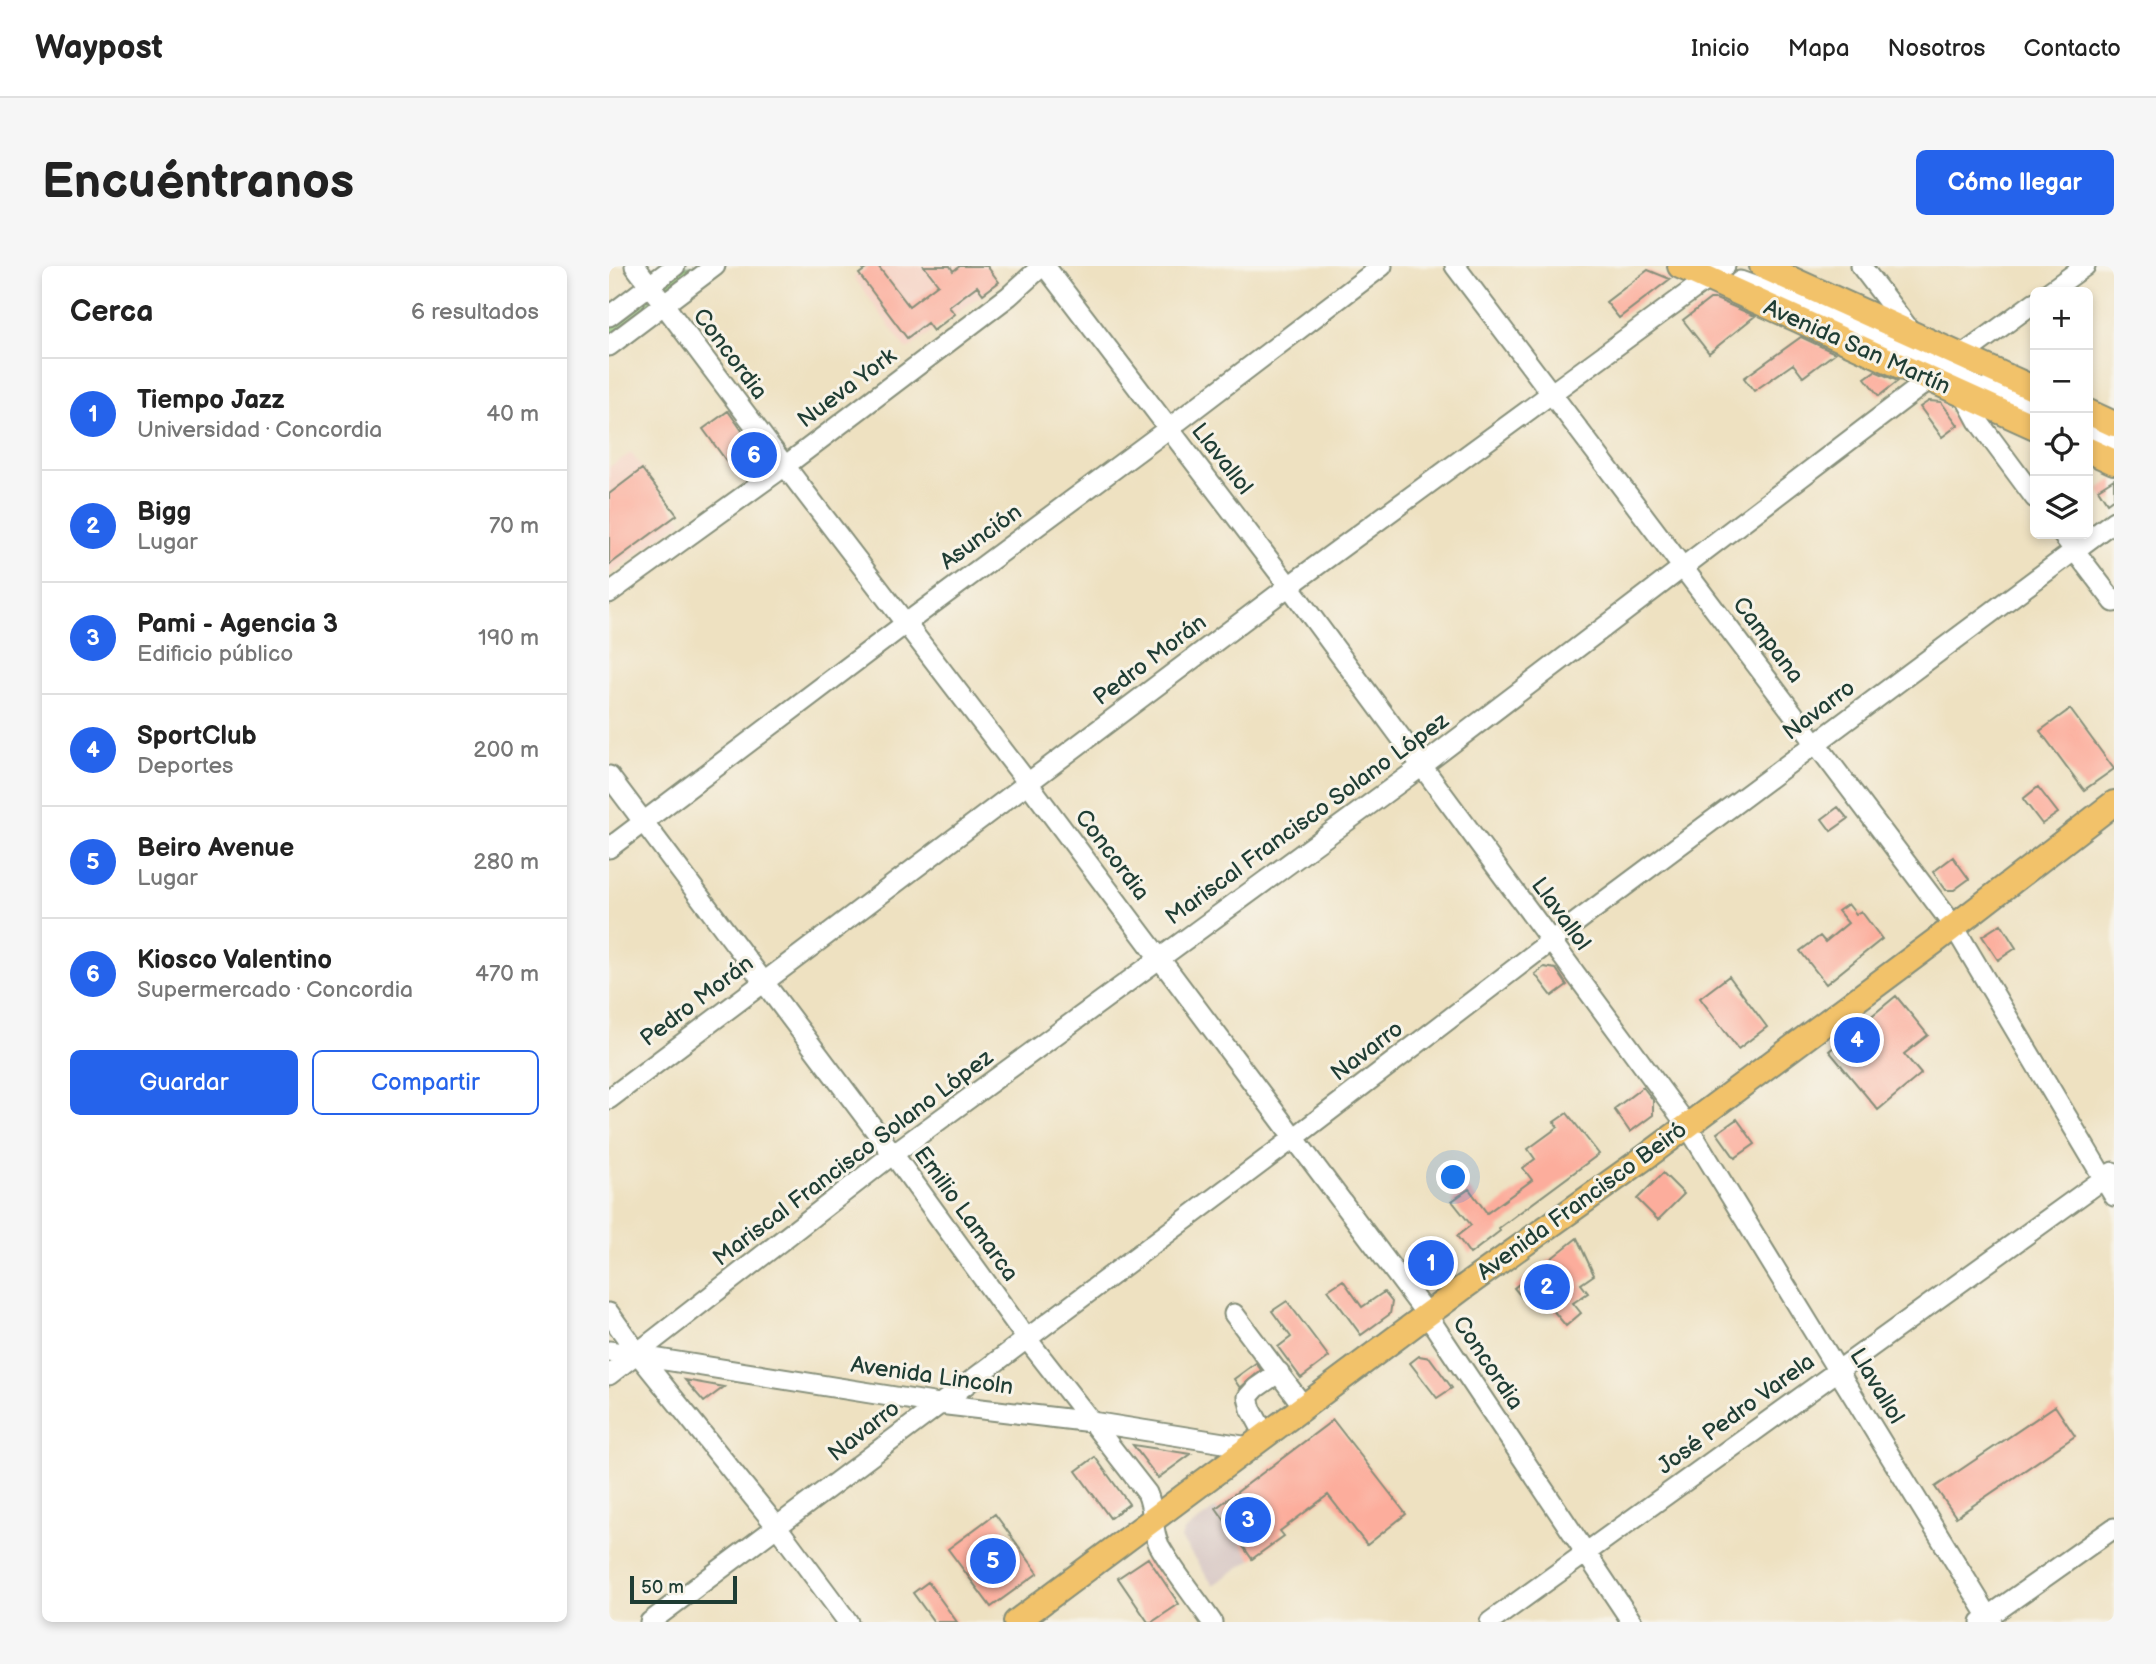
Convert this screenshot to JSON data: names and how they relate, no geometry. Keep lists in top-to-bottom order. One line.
{"streets":{"main road":["Avenida San Martín","Avenida Francisco Beiró"],"street":["Concordia","Nueva York","Llavallol","Asunción","Campana","Pedro Morán","Navarro","Mariscal Francisco Solano López","Emilio Lamarca","Avenida Lincoln","José Pedro Varela"]},"crossings":[["Avenida San Martín","Pedro Morán"],["Avenida San Martín","Mariscal Francisco Solano López"],["Concordia","Nueva York"],["Concordia","Asunción"],["Concordia","Pedro Morán"],["Concordia","Navarro"],["Concordia","Mariscal Francisco Solano López"],["Concordia","Avenida Francisco Beiró"],["Concordia","José Pedro Varela"],["Nueva York","Llavallol"],["Llavallol","Asunción"],["Llavallol","Pedro Morán"],["Llavallol","Navarro"],["Llavallol","Mariscal Francisco Solano López"],["Llavallol","Avenida Francisco Beiró"],["Llavallol","José Pedro Varela"],["Asunción","Emilio Lamarca"],["Campana","Pedro Morán"],["Campana","Navarro"],["Campana","Mariscal Francisco Solano López"],["Campana","Avenida Francisco Beiró"],["Campana","José Pedro Varela"],["Pedro Morán","Emilio Lamarca"],["Navarro","Emilio Lamarca"],["Navarro","Avenida Lincoln"],["Mariscal Francisco Solano López","Emilio Lamarca"],["Mariscal Francisco Solano López","Avenida Lincoln"],["Avenida Francisco Beiró","Emilio Lamarca"],["Avenida Francisco Beiró","Avenida Lincoln"],["Emilio Lamarca","Avenida Lincoln"]],"scale_bar":"50 m","page":{"header":"Waypost","nav":["Inicio","Mapa","Nosotros","Contacto"],"buttons":["Cómo llegar",["Guardar","Compartir"]],"title":"Encuéntranos","heading":["Cerca","6 resultados"],"map_buttons":["+","−"],"list":[{"mark":"1","name":"Tiempo Jazz","note":"Universidad · Concordia","value":"40 m"},{"mark":"2","name":"Bigg","note":"Lugar","value":"70 m"},{"mark":"3","name":"Pami - Agencia 3","note":"Edificio público","value":"190 m"},{"mark":"4","name":"SportClub","note":"Deportes","value":"200 m"},{"mark":"5","name":"Beiro Avenue","note":"Lugar","value":"280 m"},{"mark":"6","name":"Kiosco Valentino","note":"Supermercado · Concordia","value":"470 m"}],"pins":["6","4","1","2","3","5"],"scale":"50 m"}}
